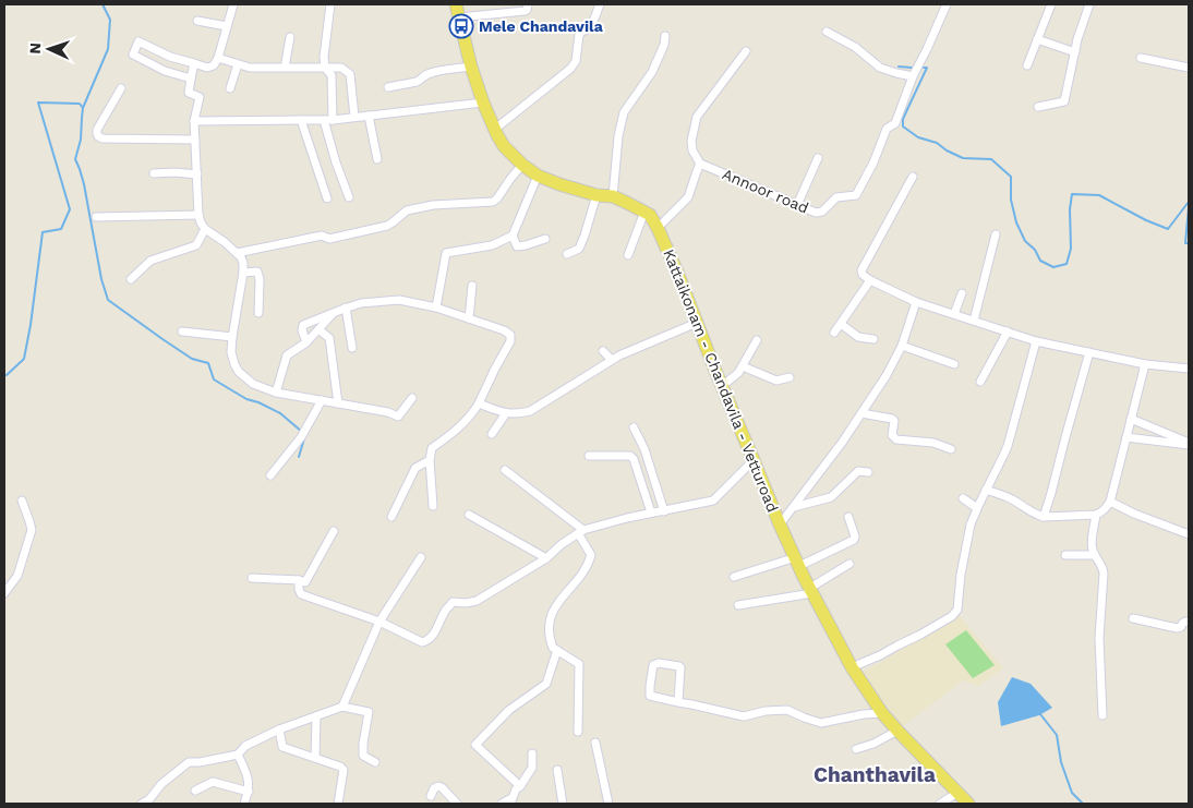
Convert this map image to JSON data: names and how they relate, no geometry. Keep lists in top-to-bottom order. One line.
{"streets":{"main road":["Kattaikonam - Chandavila - Vetturoad"],"street":["Annoor road"]},"districts":["Chanthavila"],"places":{"bus stop":["Mele Chandavila"]},"north":"left"}
